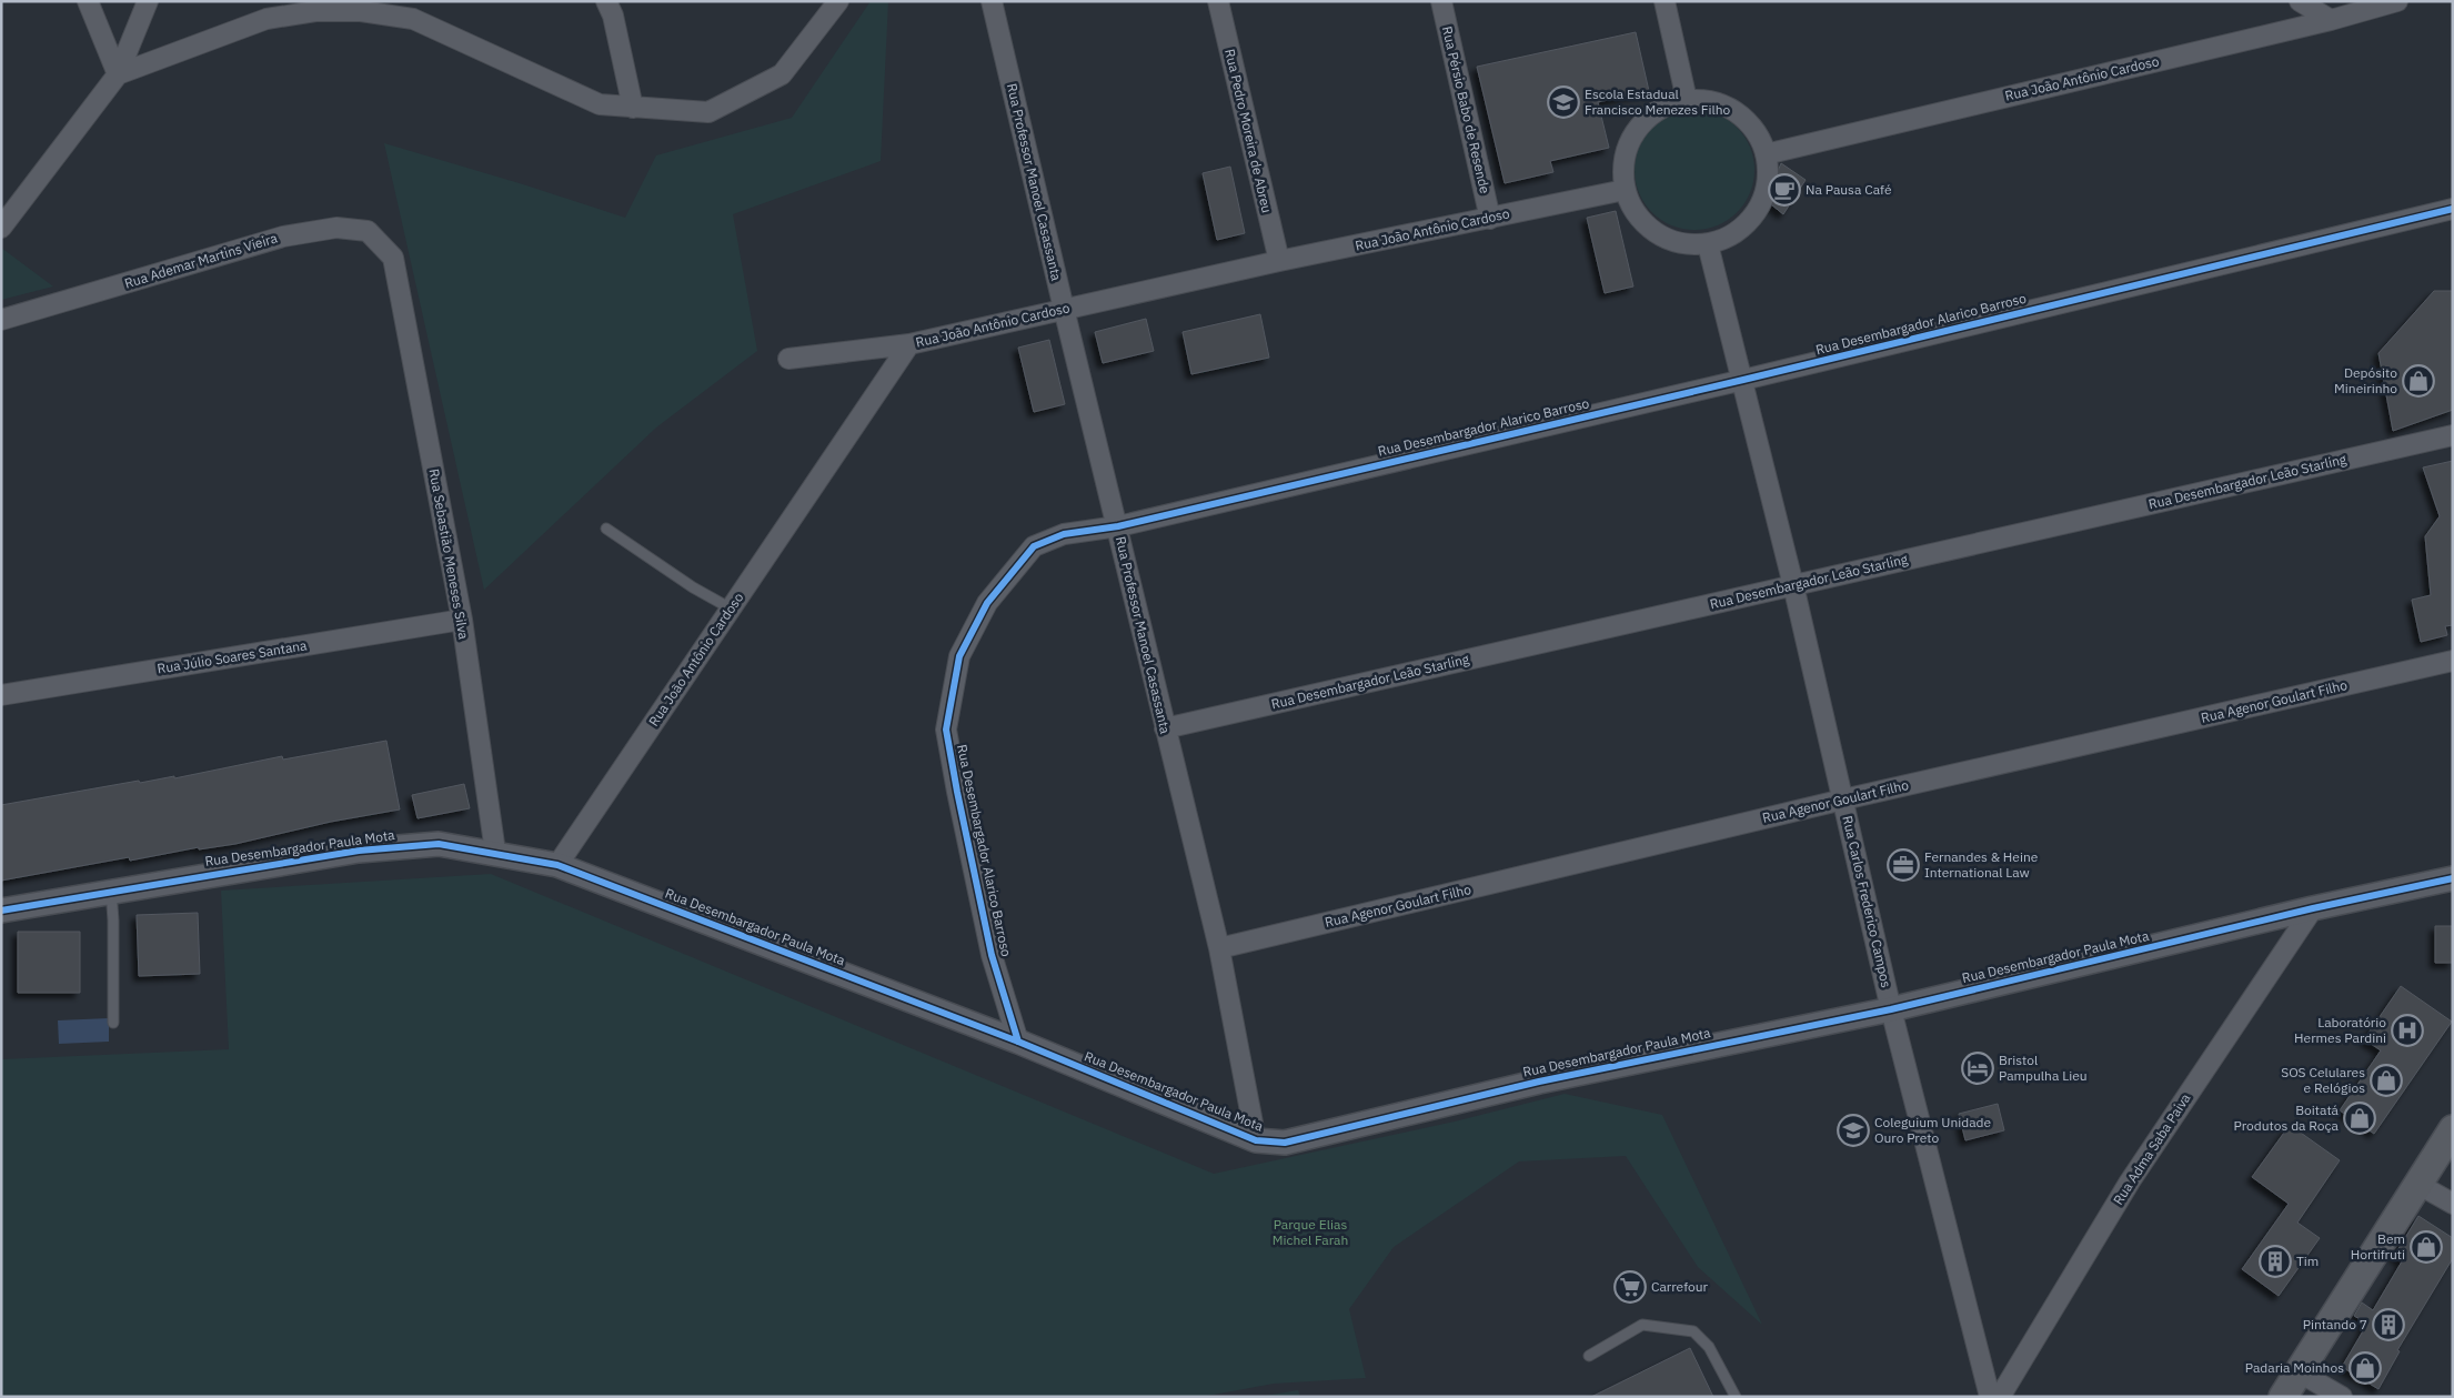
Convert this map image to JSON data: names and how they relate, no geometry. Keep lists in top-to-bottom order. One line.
{"streets":{"street":["Rua João Antônio Cardoso","Rua Pérsio Babo de Resende","Rua Pedro Moreira de Abreu","Rua Professor Manoel Casassanta","Rua Ademar Martins Vieira","Rua Desembargador Alarico Barroso","Rua Desembargador Leão Starling","Rua Sebastião Meneses Silva","Rua Júlio Soares Santana","Rua Agenor Goulart Filho","Rua Desembargador Paula Mota","Rua Carlos Frederico Campos","Rua Adma Saba Paiva"]},"crossings":[["Rua João Antônio Cardoso","Rua Pérsio Babo de Resende"],["Rua João Antônio Cardoso","Rua Pedro Moreira de Abreu"],["Rua João Antônio Cardoso","Rua Professor Manoel Casassanta"],["Rua João Antônio Cardoso","Rua Desembargador Paula Mota"],["Rua João Antônio Cardoso","Rua Carlos Frederico Campos"],["Rua Professor Manoel Casassanta","Rua Desembargador Alarico Barroso"],["Rua Professor Manoel Casassanta","Rua Desembargador Leão Starling"],["Rua Professor Manoel Casassanta","Rua Agenor Goulart Filho"],["Rua Professor Manoel Casassanta","Rua Desembargador Paula Mota"],["Rua Ademar Martins Vieira","Rua Sebastião Meneses Silva"],["Rua Desembargador Alarico Barroso","Rua Desembargador Paula Mota"],["Rua Desembargador Alarico Barroso","Rua Carlos Frederico Campos"],["Rua Desembargador Leão Starling","Rua Carlos Frederico Campos"],["Rua Sebastião Meneses Silva","Rua Júlio Soares Santana"],["Rua Sebastião Meneses Silva","Rua Desembargador Paula Mota"],["Rua Agenor Goulart Filho","Rua Carlos Frederico Campos"],["Rua Desembargador Paula Mota","Rua Carlos Frederico Campos"],["Rua Desembargador Paula Mota","Rua Adma Saba Paiva"]],"parks":["Parque Elias Michel Farah"],"places":{"school or university":["Escola Estadual Francisco Menezes Filho","Coleguium Unidade Ouro Preto"],"cafe":["Na Pausa Café"],"shop":["Depósito Mineirinho","SOS Celulares e Relógios","Boitatá Produtos da Roça","Bem Hortifruti","Padaria Moinhos"],"office":["Fernandes & Heine International Law"],"hospital":["Laboratório Hermes Pardini"],"hotel":["Bristol Pampulha Lieu"],"building":["Tim","Pintando 7"],"supermarket":["Carrefour"]}}
